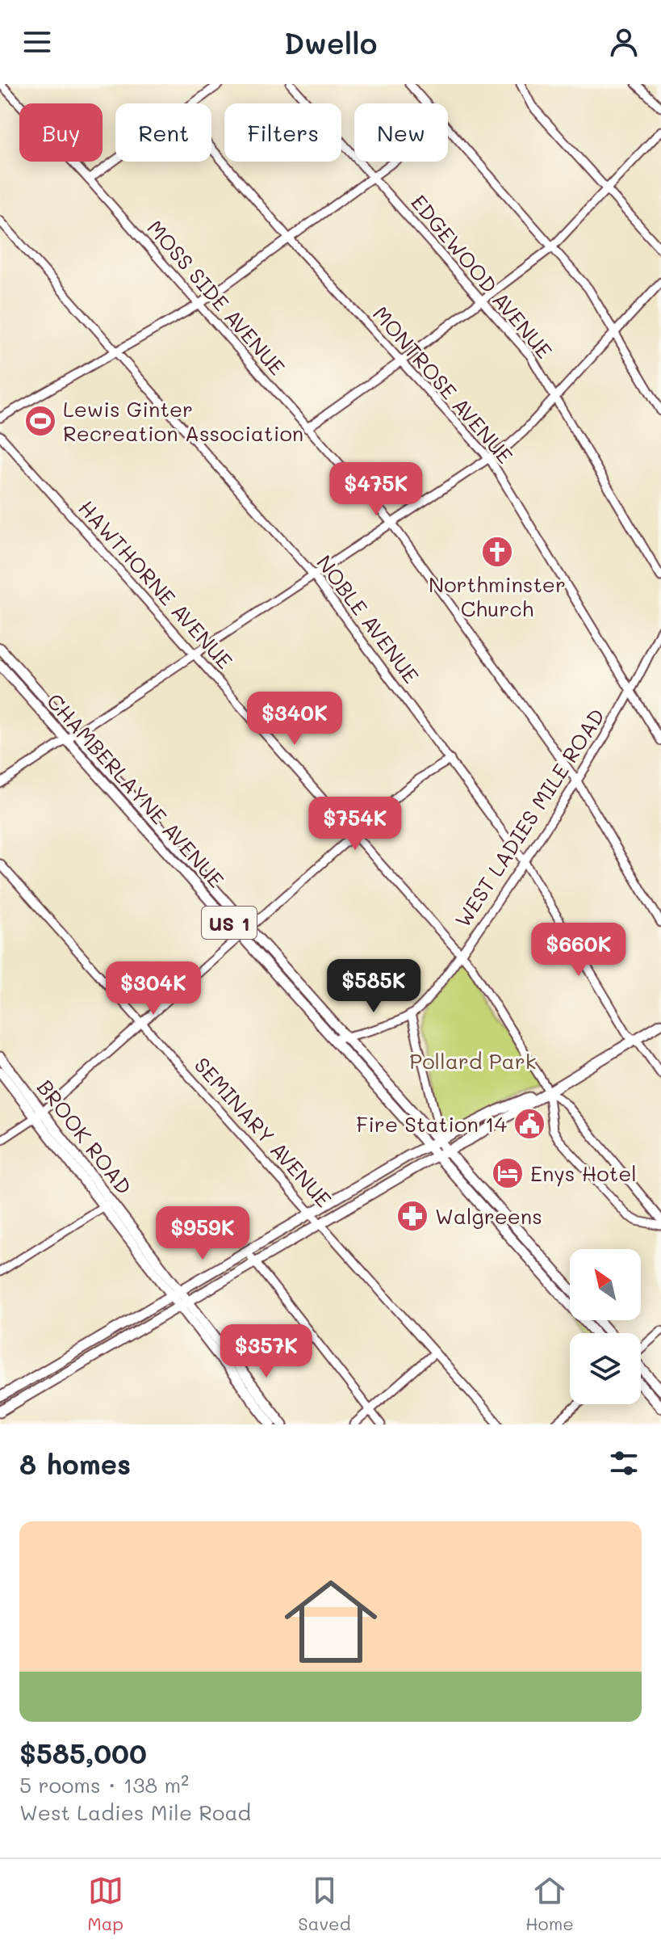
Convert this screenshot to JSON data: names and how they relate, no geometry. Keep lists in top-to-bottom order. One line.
{"streets":{"main road":["CHAMBERLAYNE AVENUE","US 1","BROOK ROAD"],"street":["EDGEWOOD AVENUE","MOSS SIDE AVENUE","MONTROSE AVENUE","HAWTHORNE AVENUE","NOBLE AVENUE","WEST LADIES MILE ROAD","SEMINARY AVENUE"]},"crossings":[["MOSS SIDE AVENUE","WEST LADIES MILE ROAD"],["MONTROSE AVENUE","WEST LADIES MILE ROAD"],["HAWTHORNE AVENUE","WEST LADIES MILE ROAD"],["NOBLE AVENUE","WEST LADIES MILE ROAD"],["CHAMBERLAYNE AVENUE","WEST LADIES MILE ROAD"]],"parks":["Pollard Park"],"places":{"sports":["Lewis Ginter Recreation Association"],"church":["Northminster Church"],"public building":["Fire Station 14"],"hotel":["Enys Hotel"],"pharmacy":["Walgreens"]},"north":"top left","page":{"header":"Dwello","chip":["Buy","Rent","Filters","New"],"price":["$475K","$340K","$754K","$660K","$585K","$304K","$959K","$357K"],"heading":"8 homes","list":[{"name":"$585,000","note":"5 rooms · 138 m² · West Ladies Mile Road"}],"tabs":["Map","Saved","Home"]}}
